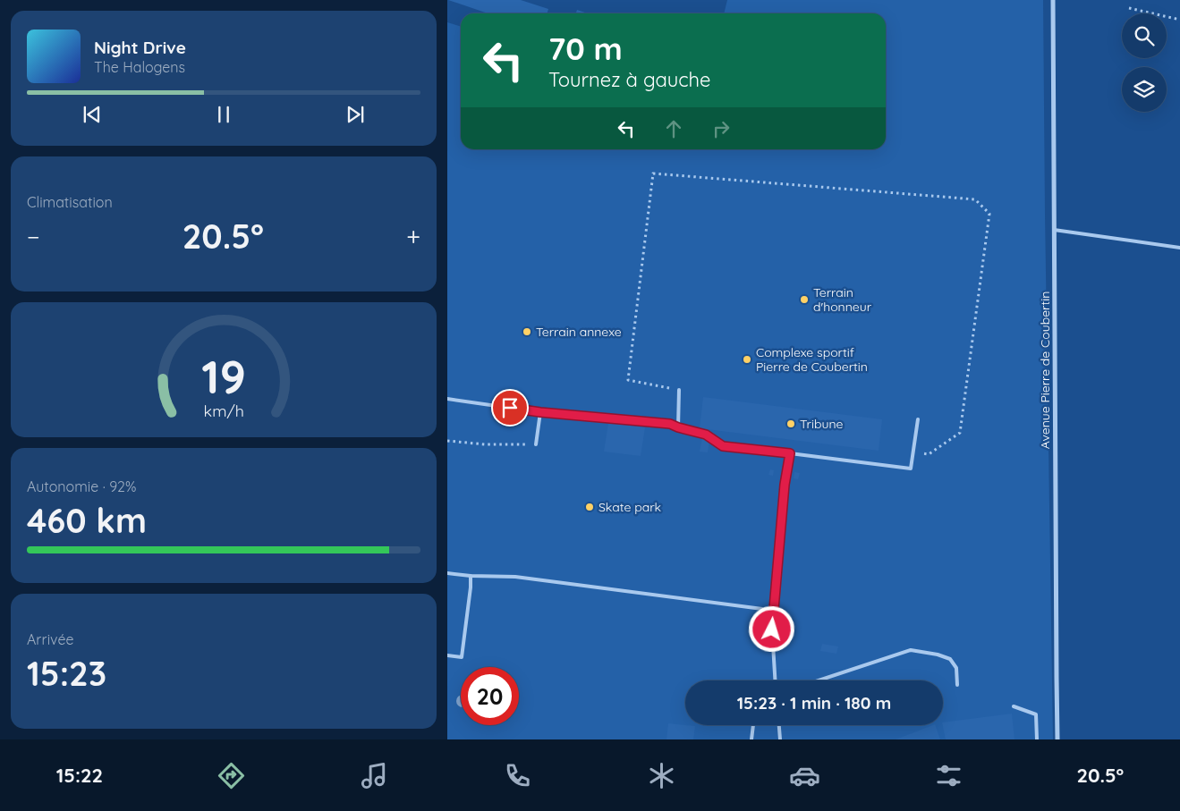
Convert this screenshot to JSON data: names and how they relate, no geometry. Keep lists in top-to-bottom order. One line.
{"streets":{"street":["Avenue Pierre de Coubertin"]},"places":["Terrain d'honneur","Terrain annexe","Complexe sportif Pierre de Coubertin","Tribune","Skate park"],"page":{"turn":["70 m","Tournez à gauche"],"song":["Night Drive","The Halogens"],"tile":["Climatisation",["Autonomie · 92%","460 km"],["Arrivée","15:23"]],"heat":["−","20.5°","+"],"limit":"20","trip":"15:23 · 1 min · 180 m","tabs":["15:22","20.5°"],"gauge":["19","km/h"]}}
